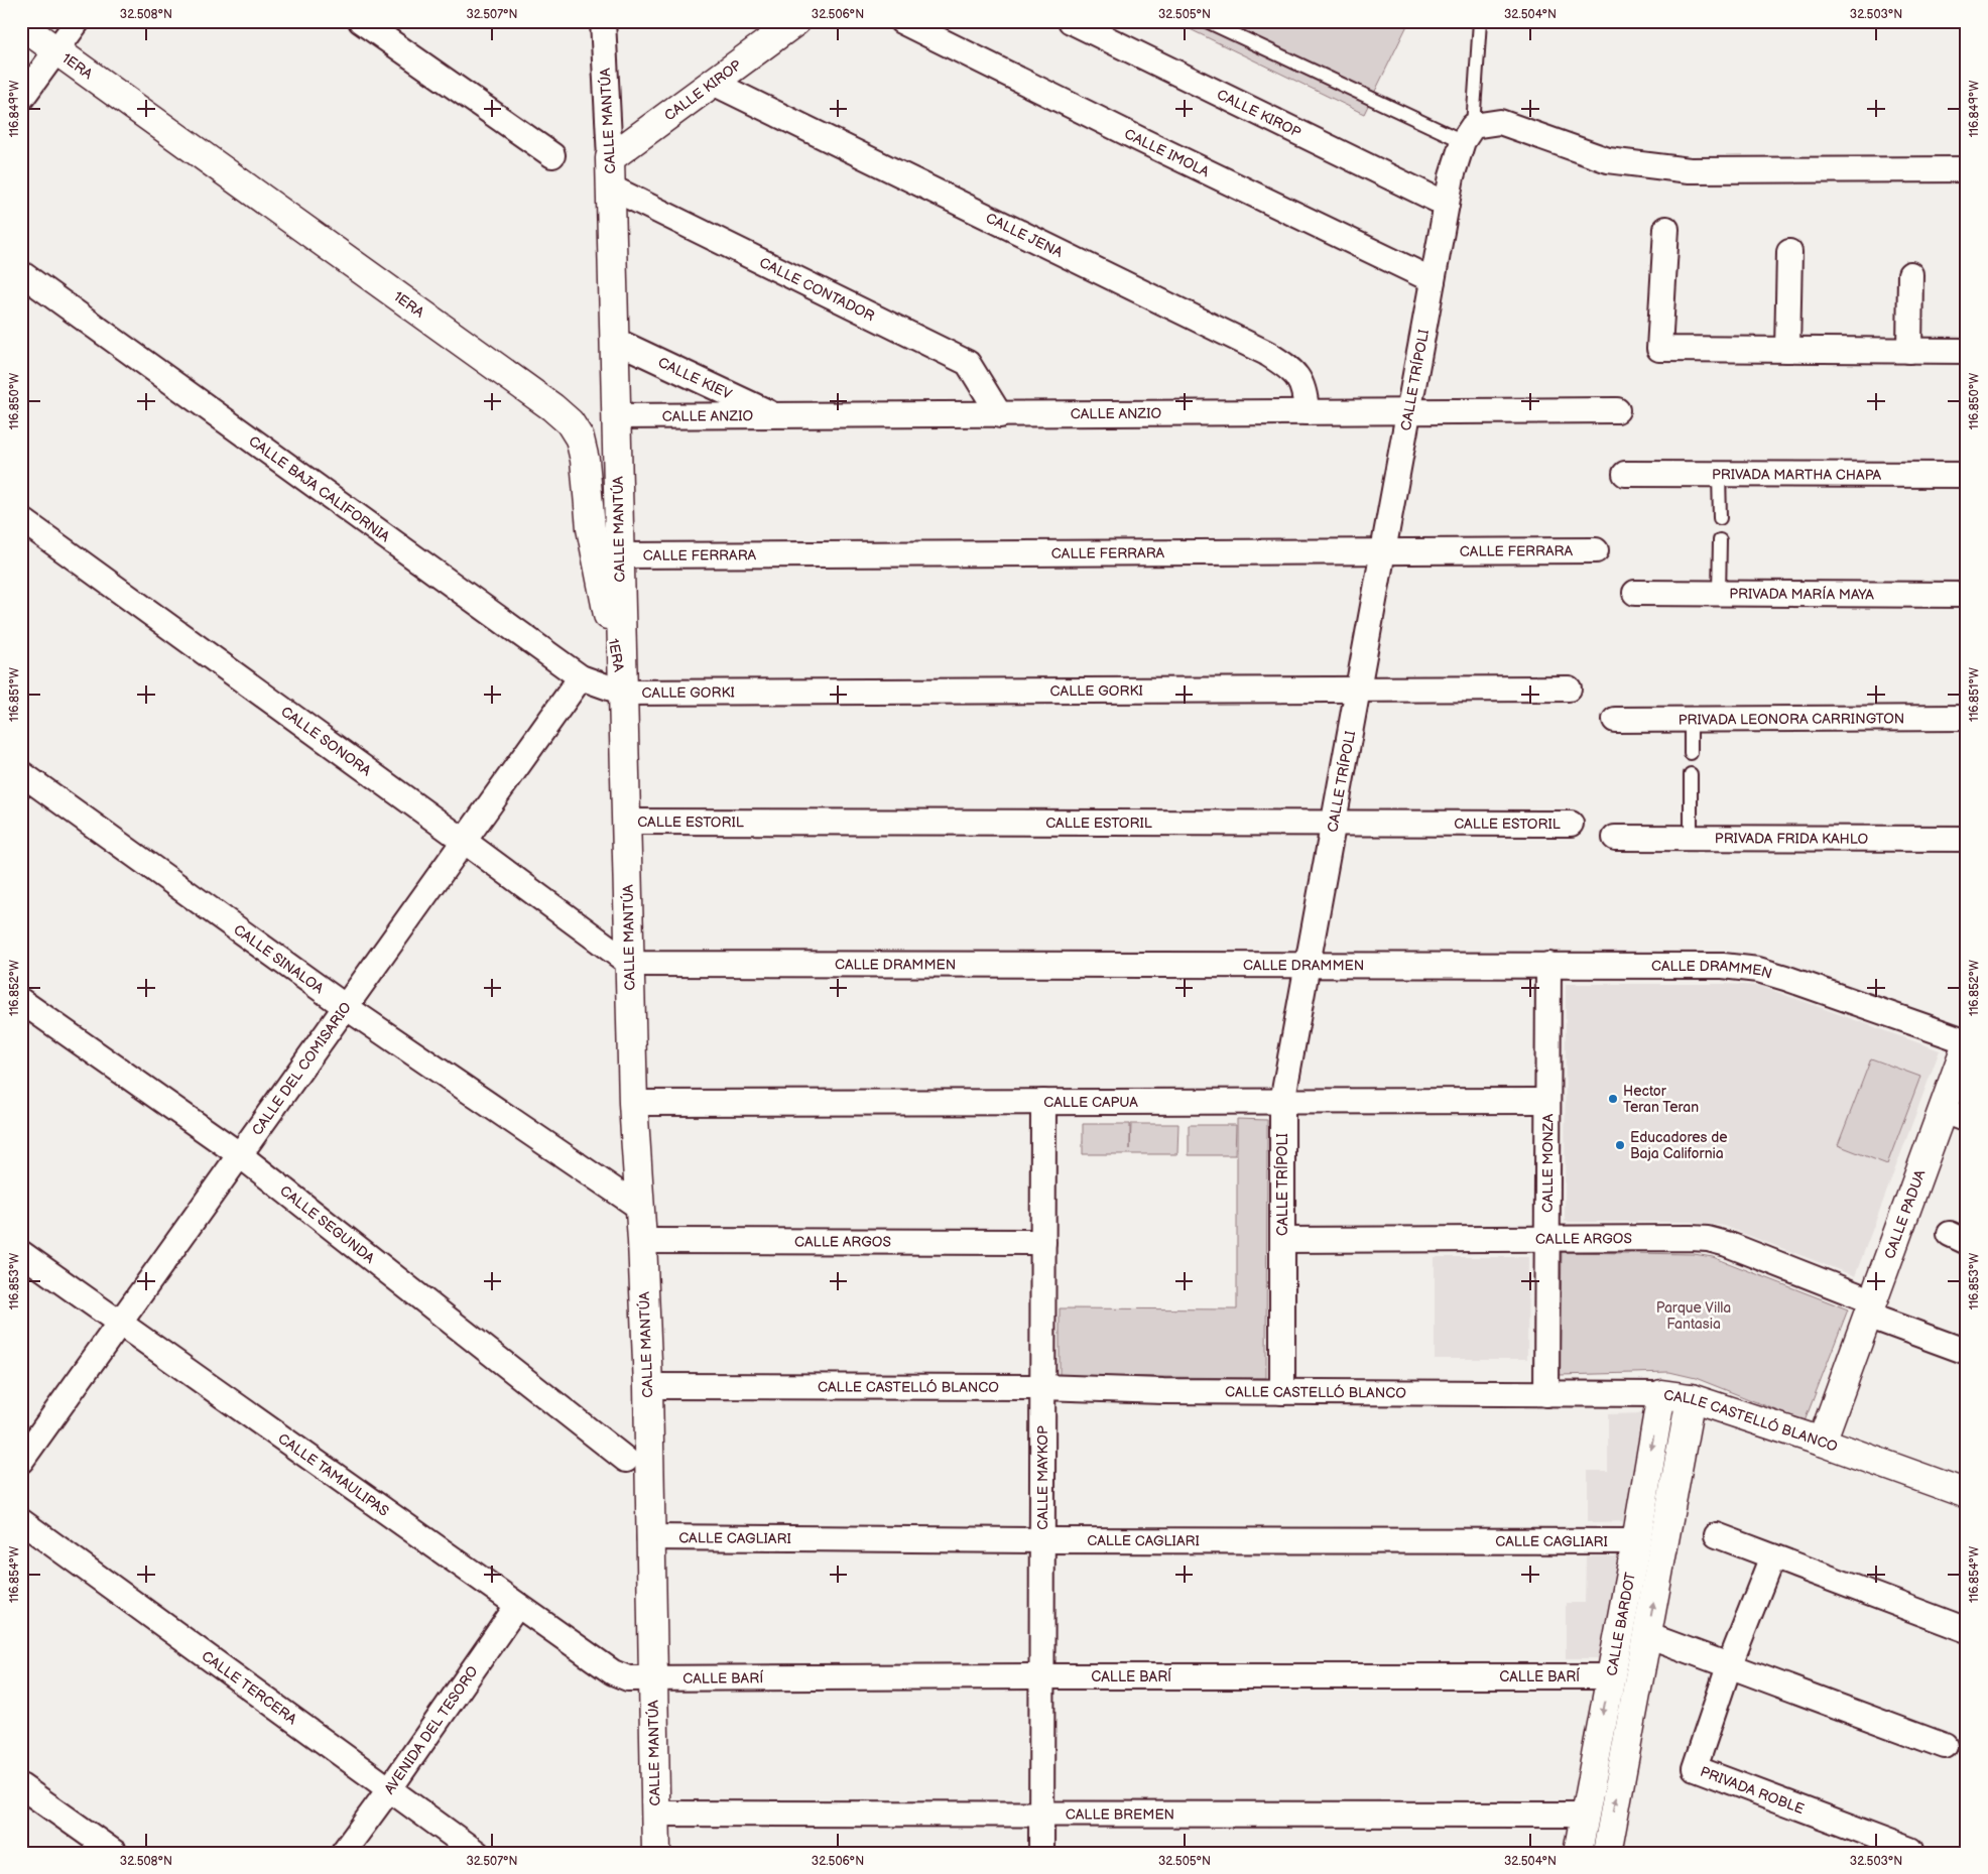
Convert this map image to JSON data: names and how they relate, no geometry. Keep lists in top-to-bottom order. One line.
{"streets":{"street":["1ERA","CALLE KIROP","CALLE MANTÚA","CALLE IMOLA","CALLE JENA","CALLE CONTADOR","CALLE KIEV","CALLE TRÍPOLI","CALLE ANZIO","PRIVADA MARTHA CHAPA","CALLE BAJA CALIFORNIA","CALLE FERRARA","PRIVADA MARÍA MAYA","CALLE GORKI","PRIVADA LEONORA CARRINGTON","CALLE SONORA","CALLE ESTORIL","PRIVADA FRIDA KAHLO","CALLE SINALOA","CALLE DRAMMEN","CALLE DEL COMISARIO","CALLE CAPUA","CALLE MONZA","CALLE PADUA","CALLE SEGUNDA","CALLE ARGOS","CALLE CASTELLÓ BLANCO","CALLE TAMAULIPAS","CALLE MAYKOP","CALLE CAGLIARI","CALLE BARDOT","CALLE BARÍ","CALLE TERCERA","AVENIDA DEL TESORO","PRIVADA ROBLE","CALLE BREMEN"]},"crossings":[["1ERA","CALLE MANTÚA"],["1ERA","CALLE BAJA CALIFORNIA"],["1ERA","CALLE GORKI"],["CALLE KIROP","CALLE MANTÚA"],["CALLE KIROP","CALLE JENA"],["CALLE KIROP","CALLE TRÍPOLI"],["CALLE MANTÚA","CALLE CONTADOR"],["CALLE MANTÚA","CALLE KIEV"],["CALLE MANTÚA","CALLE ANZIO"],["CALLE MANTÚA","CALLE BAJA CALIFORNIA"],["CALLE MANTÚA","CALLE FERRARA"],["CALLE MANTÚA","CALLE GORKI"],["CALLE MANTÚA","CALLE SONORA"],["CALLE MANTÚA","CALLE ESTORIL"],["CALLE MANTÚA","CALLE SINALOA"],["CALLE MANTÚA","CALLE DRAMMEN"],["CALLE MANTÚA","CALLE CAPUA"],["CALLE MANTÚA","CALLE ARGOS"],["CALLE MANTÚA","CALLE CASTELLÓ BLANCO"],["CALLE MANTÚA","CALLE TAMAULIPAS"],["CALLE MANTÚA","CALLE CAGLIARI"],["CALLE MANTÚA","CALLE BARÍ"],["CALLE MANTÚA","CALLE BREMEN"],["CALLE IMOLA","CALLE TRÍPOLI"],["CALLE JENA","CALLE ANZIO"],["CALLE CONTADOR","CALLE ANZIO"],["CALLE KIEV","CALLE ANZIO"],["CALLE TRÍPOLI","CALLE ANZIO"],["CALLE TRÍPOLI","CALLE FERRARA"],["CALLE TRÍPOLI","CALLE GORKI"],["CALLE TRÍPOLI","CALLE ESTORIL"],["CALLE TRÍPOLI","CALLE DRAMMEN"],["CALLE TRÍPOLI","CALLE CAPUA"],["CALLE TRÍPOLI","CALLE ARGOS"],["CALLE TRÍPOLI","CALLE CASTELLÓ BLANCO"],["CALLE BAJA CALIFORNIA","CALLE GORKI"],["CALLE BAJA CALIFORNIA","CALLE DEL COMISARIO"],["CALLE SONORA","CALLE DRAMMEN"],["CALLE SONORA","CALLE DEL COMISARIO"],["CALLE SINALOA","CALLE DEL COMISARIO"],["CALLE DRAMMEN","CALLE MONZA"],["CALLE DRAMMEN","CALLE PADUA"],["CALLE DEL COMISARIO","CALLE SEGUNDA"],["CALLE DEL COMISARIO","CALLE TAMAULIPAS"],["CALLE CAPUA","CALLE MONZA"],["CALLE CAPUA","CALLE MAYKOP"],["CALLE MONZA","CALLE ARGOS"],["CALLE MONZA","CALLE CASTELLÓ BLANCO"],["CALLE PADUA","CALLE ARGOS"],["CALLE PADUA","CALLE CASTELLÓ BLANCO"],["CALLE ARGOS","CALLE MAYKOP"],["CALLE CASTELLÓ BLANCO","CALLE MAYKOP"],["CALLE CASTELLÓ BLANCO","CALLE BARDOT"],["CALLE TAMAULIPAS","CALLE BARÍ"],["CALLE TAMAULIPAS","AVENIDA DEL TESORO"],["CALLE MAYKOP","CALLE CAGLIARI"],["CALLE MAYKOP","CALLE BARÍ"],["CALLE MAYKOP","CALLE BREMEN"],["CALLE CAGLIARI","CALLE BARDOT"],["CALLE BARDOT","CALLE BARÍ"],["CALLE BARDOT","CALLE BREMEN"],["CALLE TERCERA","AVENIDA DEL TESORO"]],"parks":["Parque Villa Fantasia"],"places":["Hector Teran Teran","Educadores de Baja California"],"coordinates":["32.508°N","32.507°N","32.506°N","32.505°N","32.504°N","32.503°N","116.849°W","116.850°W","116.851°W","116.852°W","116.853°W","116.854°W"]}
